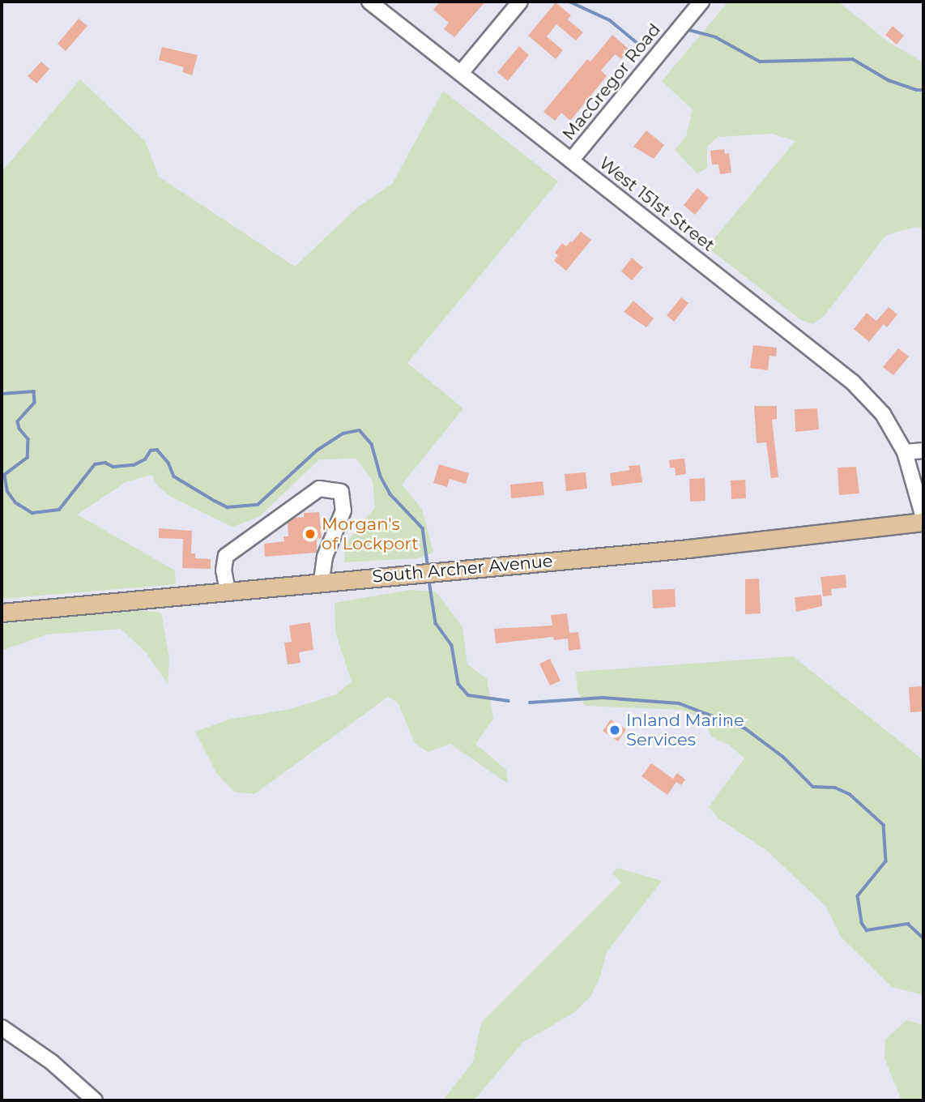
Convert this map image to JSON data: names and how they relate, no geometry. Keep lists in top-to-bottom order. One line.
{"streets":{"main road":["South Archer Avenue"],"street":["MacGregor Road","West 151st Street"]},"crossings":[["MacGregor Road","West 151st Street"],["West 151st Street","South Archer Avenue"]],"places":["Morgan's of Lockport","Inland Marine Services"]}
